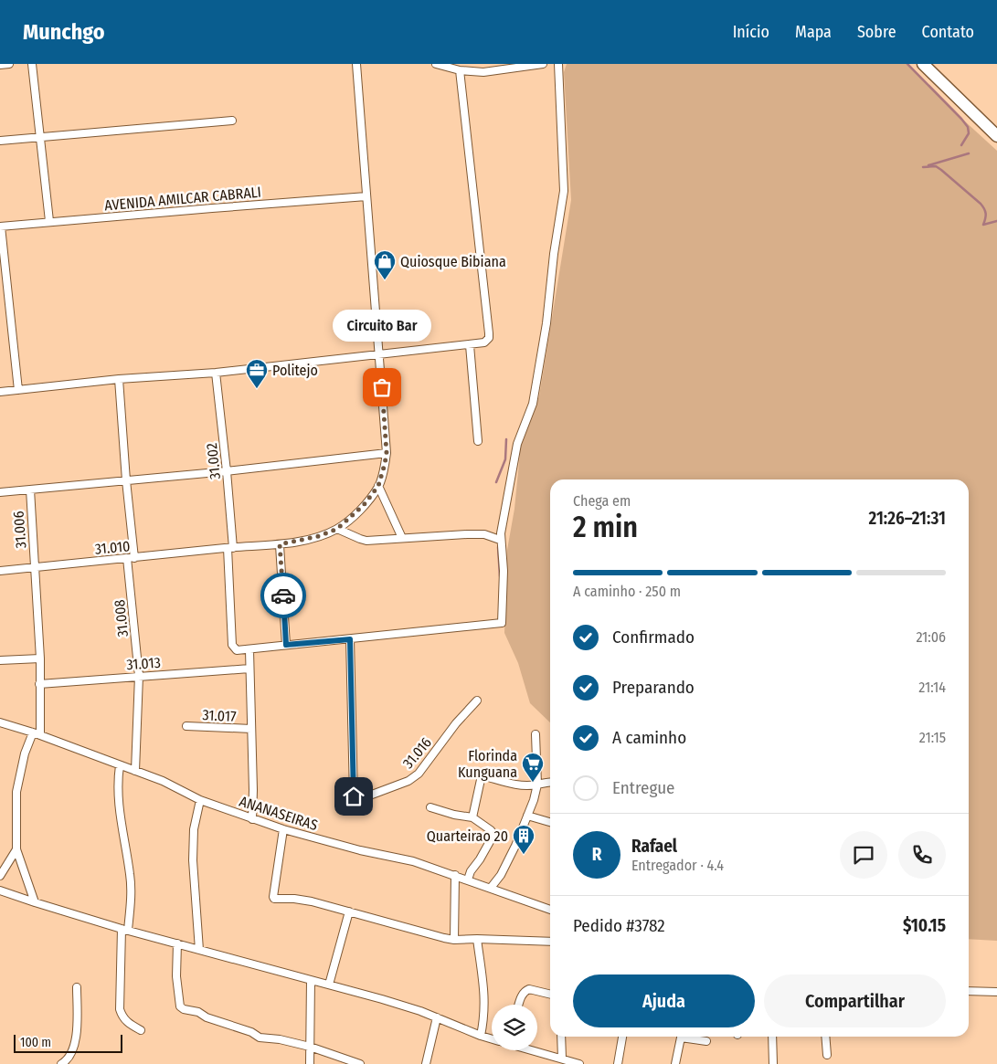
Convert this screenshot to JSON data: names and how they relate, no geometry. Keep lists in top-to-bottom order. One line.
{"streets":{"street":["AVENIDA AMILCAR CABRALI","31.002","31.006","31.010","31.008","31.013","31.017","31.016","ANANASEIRAS"]},"crossings":[["31.002","31.010"],["31.006","31.010"],["31.006","31.013"],["31.006","ANANASEIRAS"],["31.010","31.008"],["31.008","31.013"],["31.008","ANANASEIRAS"]],"places":{"shop":["Quiosque Bibiana"],"other":["Circuito Bar"],"office":["Politejo"],"supermarket":["Florinda Kunguana"],"building":["Quarteirao 20"]},"scale_bar":"100 m","page":{"header":"Munchgo","nav":["Início","Mapa","Sobre","Contato"],"bubble":"Circuito Bar","heading":["2 min","Chega em","21:26–21:31"],"panel":["Rafael","Entregador · 4.4","Pedido #3782","$10.15"],"bar":"A caminho · 250 m","list":[["Confirmado","21:06"],["Preparando","21:14"],["A caminho","21:15"],"Entregue"],"round":"R","buttons":["Ajuda","Compartilhar"],"scale":"100 m"}}
